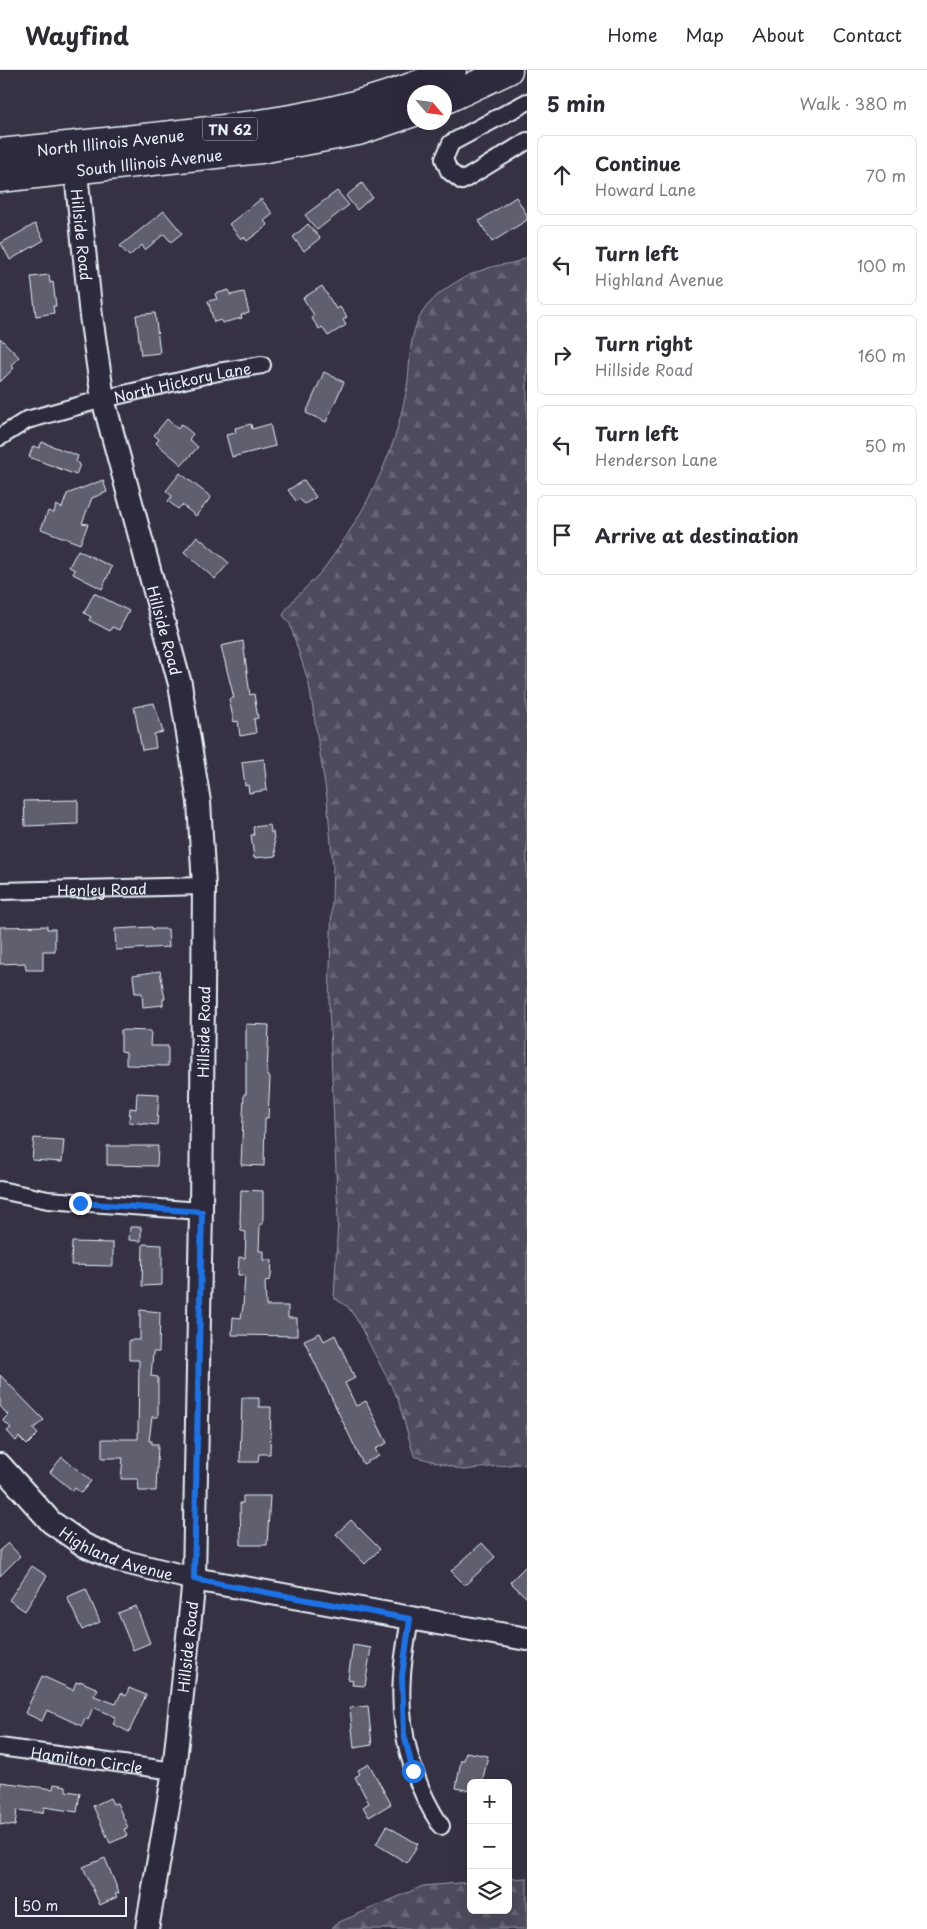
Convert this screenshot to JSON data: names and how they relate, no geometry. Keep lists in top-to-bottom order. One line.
{"streets":{"highway":["TN 62","North Illinois Avenue","South Illinois Avenue"],"street":["Hillside Road","North Hickory Lane","Henley Road","Highland Avenue","Hamilton Circle"]},"crossings":[["North Illinois Avenue","South Illinois Avenue"],["North Illinois Avenue","Hillside Road"],["South Illinois Avenue","Hillside Road"],["Hillside Road","North Hickory Lane"],["Hillside Road","Henley Road"],["Hillside Road","Highland Avenue"],["Hillside Road","Hamilton Circle"]],"scale_bar":"50 m","north":"bottom right","page":{"header":"Wayfind","nav":["Home","Map","About","Contact"],"heading":["5 min","Walk · 380 m"],"list":[["Continue","Howard Lane","70 m"],["Turn left","Highland Avenue","100 m"],["Turn right","Hillside Road","160 m"],["Turn left","Henderson Lane","50 m"],"Arrive at destination"],"map_buttons":["+","−"],"scale":"50 m"}}
